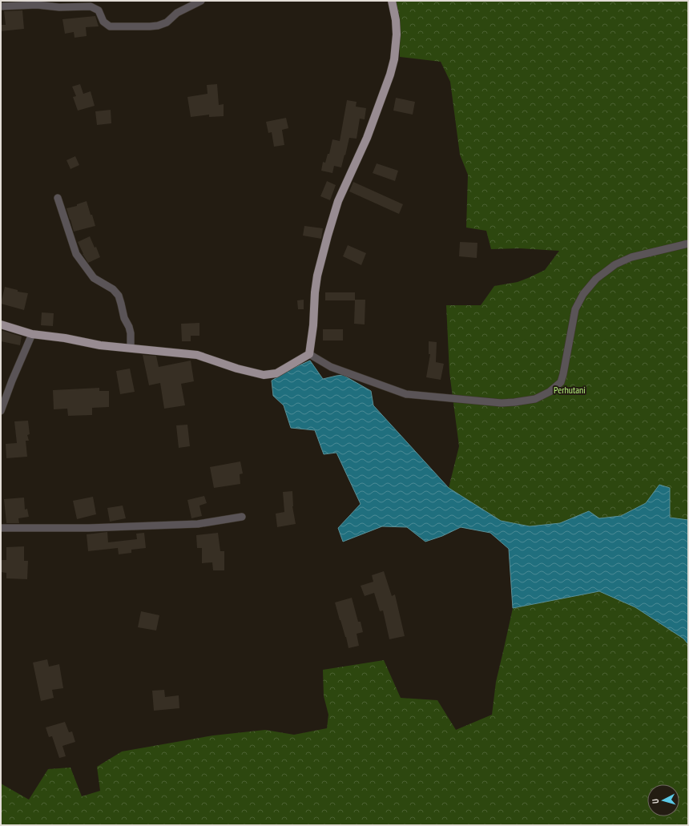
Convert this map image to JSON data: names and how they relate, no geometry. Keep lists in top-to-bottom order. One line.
{"parks":["Perhutani"],"north":"left"}
